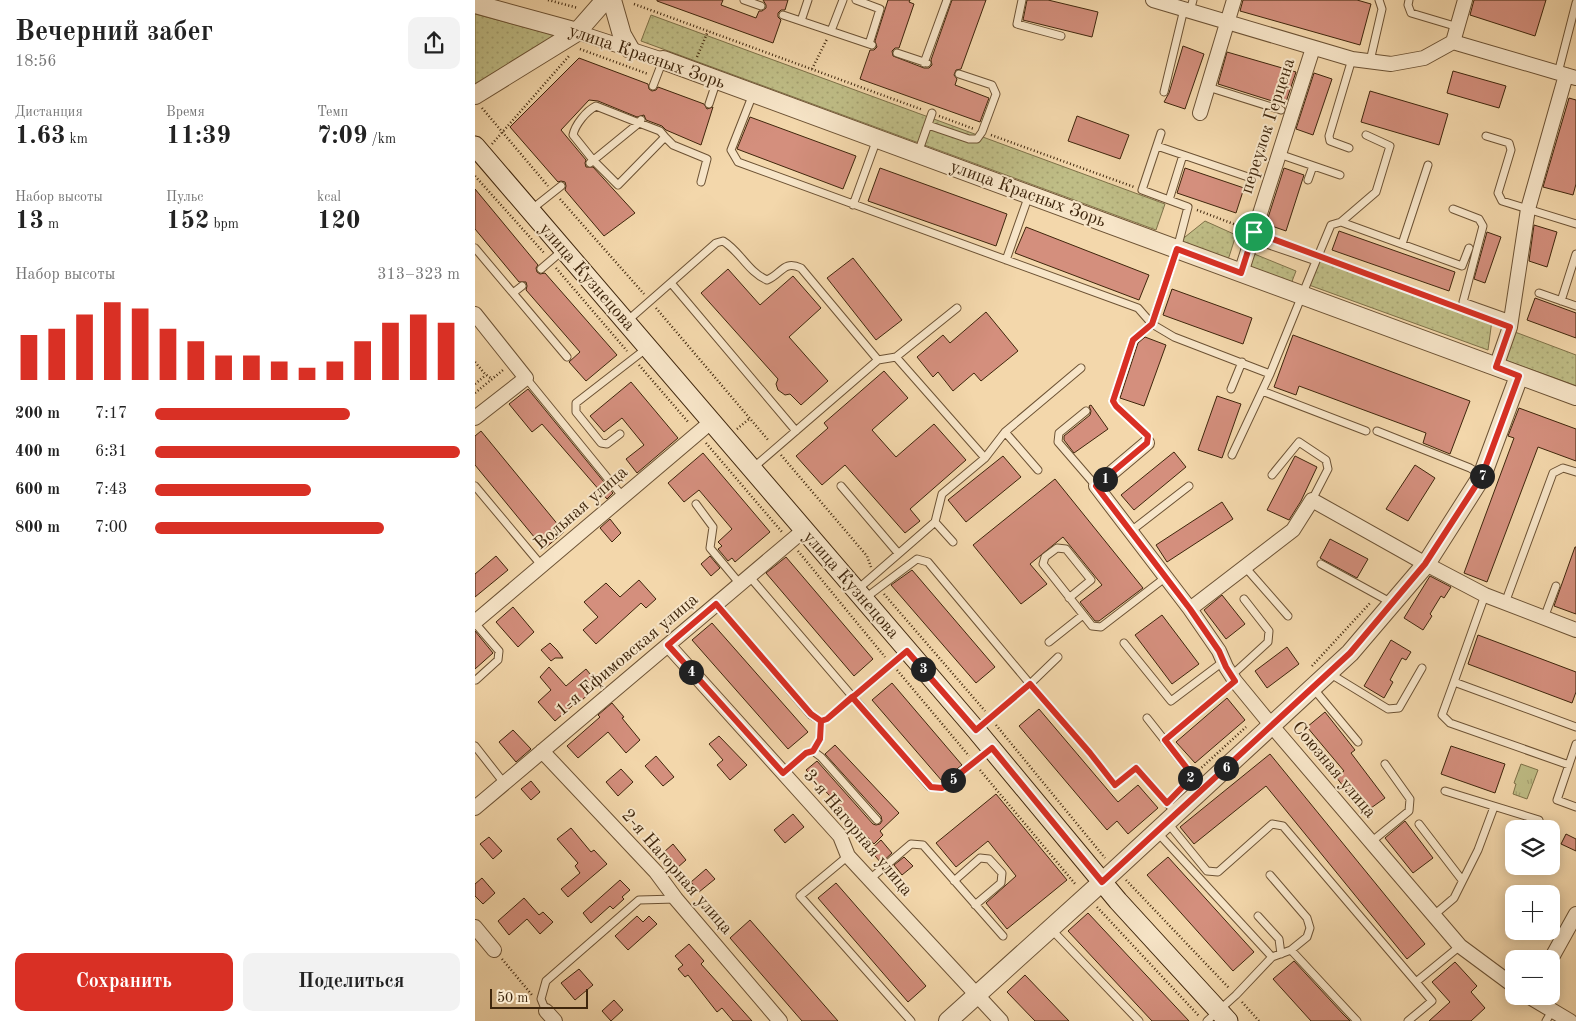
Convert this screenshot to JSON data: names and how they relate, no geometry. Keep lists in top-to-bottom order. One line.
{"streets":{"main road":["улица Кузнецова"],"street":["улица Красных Зорь","переулок Герцена","Вольная улица","1-я Ефимовская улица","Союзная улица","3-я Нагорная улица","2-я Нагорная улица"]},"crossings":[["улица Красных Зорь","переулок Герцена"],["улица Кузнецова","Вольная улица"],["улица Кузнецова","1-я Ефимовская улица"],["1-я Ефимовская улица","3-я Нагорная улица"],["1-я Ефимовская улица","2-я Нагорная улица"]],"scale_bar":"50 m","page":{"heading":["Вечерний забег","18:56"],"stats":[["Дистанция","1.63 km"],["Время","11:39"],["Темп","7:09 /km"],["Набор высоты","13 m"],["Пульс","152 bpm"],["kcal","120"]],"chart":["Набор высоты","313–323 m"],"list":[{"name":"200 m","note":"7:17"},{"name":"400 m","note":"6:31"},{"name":"600 m","note":"7:43"},{"name":"800 m","note":"7:00"}],"pins":["7","1","3","4","6","2","5"],"map_buttons":["+","−"],"buttons":["Сохранить","Поделиться"],"scale":"50 m"}}
